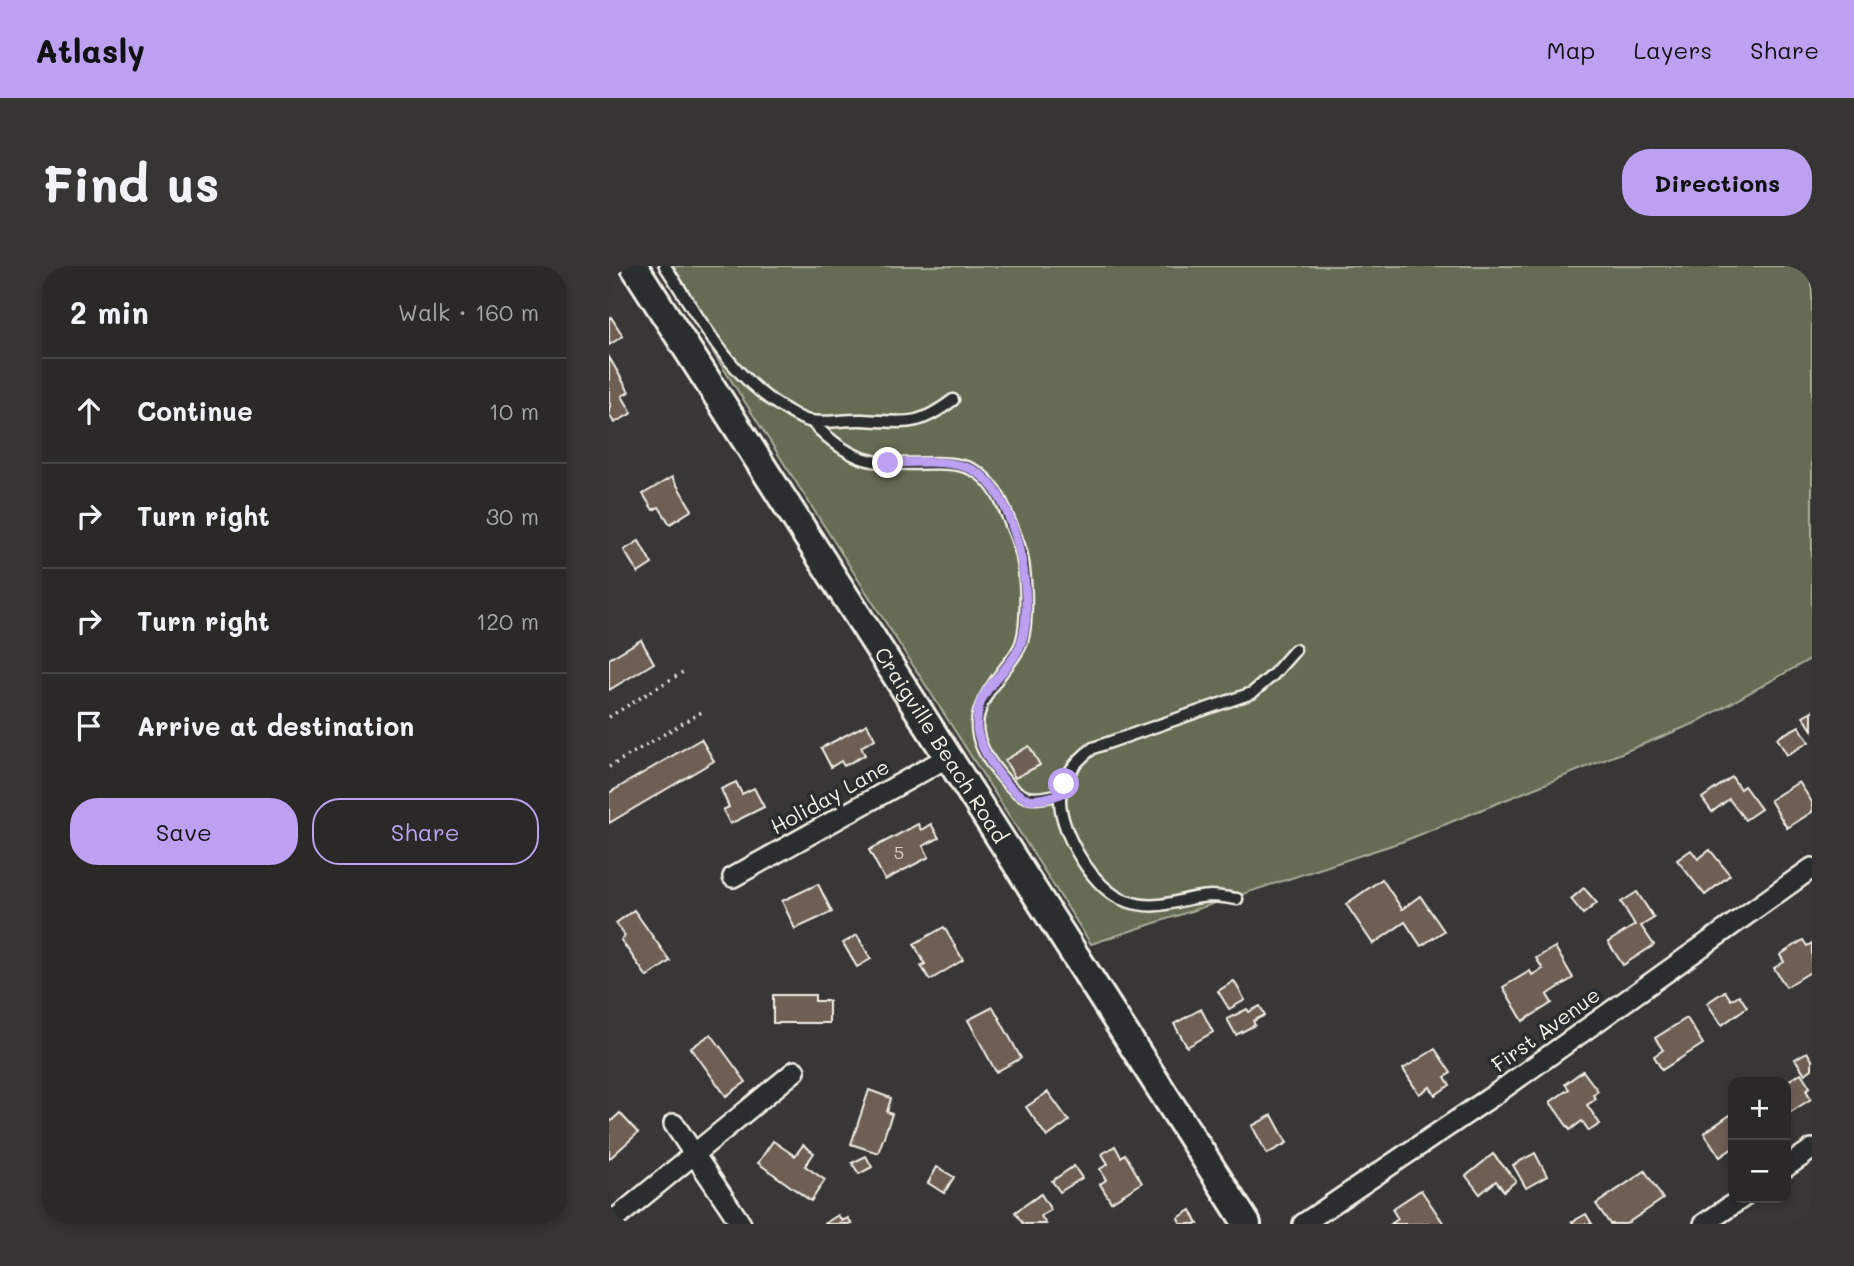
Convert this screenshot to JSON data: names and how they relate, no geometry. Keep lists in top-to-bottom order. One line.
{"streets":{"main road":["Craigville Beach Road"],"street":["Holiday Lane","First Avenue"]},"crossings":[["Craigville Beach Road","Holiday Lane"]],"house_numbers":["5"],"page":{"header":"Atlasly","nav":["Map","Layers","Share"],"buttons":["Directions",["Save","Share"]],"title":"Find us","heading":["2 min","Walk · 160 m"],"list":[["Continue","10 m"],["Turn right","30 m"],["Turn right","120 m"],"Arrive at destination"],"map_buttons":["+","−"]}}
